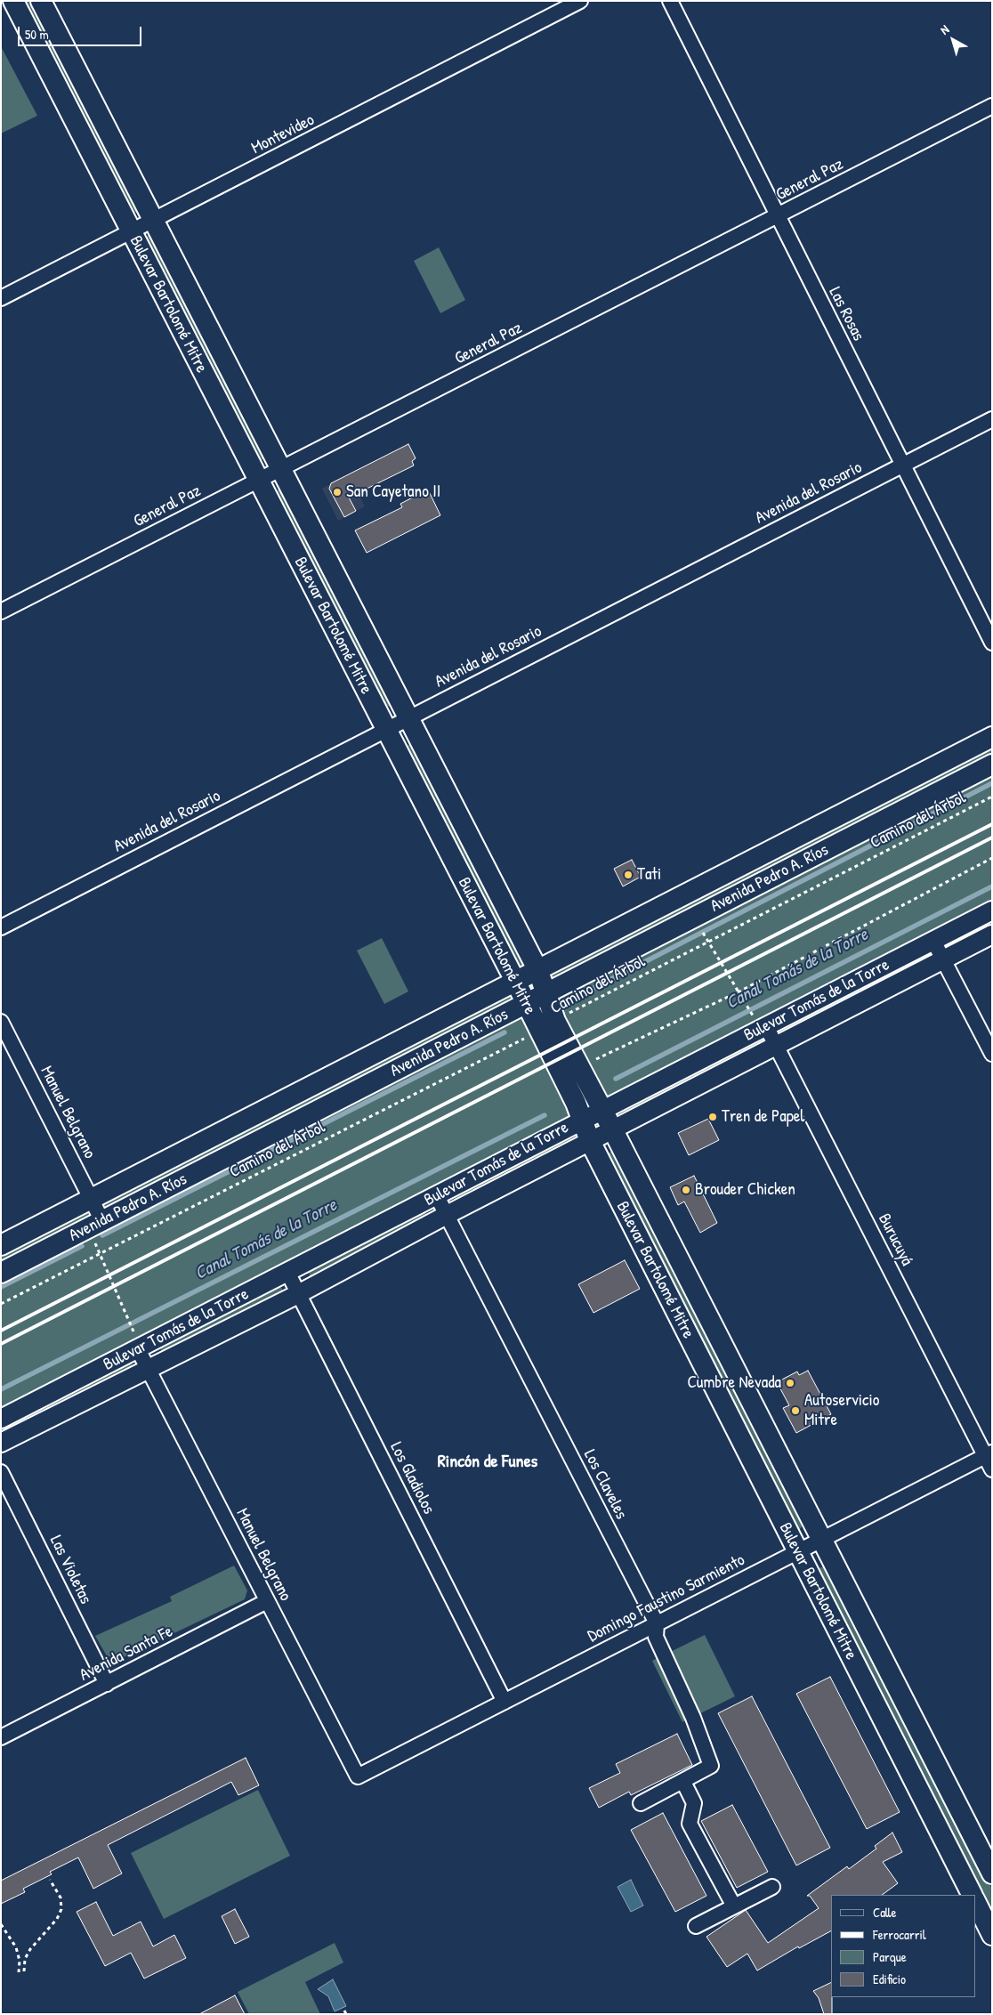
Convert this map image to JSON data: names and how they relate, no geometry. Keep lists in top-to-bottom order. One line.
{"streets":{"main road":["Bulevar Bartolomé Mitre","Avenida Pedro A. Ríos"],"street":["Montevideo","General Paz","Las Rosas","Avenida del Rosario","Bulevar Tomás de la Torre","Manuel Belgrano","Burucuyá","Los Gladiolos","Los Claveles","Las Violetas","Domingo Faustino Sarmiento","Avenida Santa Fe"],"path":["Camino del Árbol"]},"crossings":[["Montevideo","Bulevar Bartolomé Mitre"],["General Paz","Bulevar Bartolomé Mitre"],["General Paz","Las Rosas"],["Bulevar Bartolomé Mitre","Avenida del Rosario"],["Bulevar Bartolomé Mitre","Camino del Árbol"],["Bulevar Bartolomé Mitre","Avenida Pedro A. Ríos"],["Bulevar Bartolomé Mitre","Bulevar Tomás de la Torre"],["Bulevar Bartolomé Mitre","Domingo Faustino Sarmiento"],["Las Rosas","Avenida del Rosario"],["Avenida Pedro A. Ríos","Manuel Belgrano"],["Bulevar Tomás de la Torre","Manuel Belgrano"],["Bulevar Tomás de la Torre","Burucuyá"],["Bulevar Tomás de la Torre","Los Gladiolos"],["Bulevar Tomás de la Torre","Los Claveles"],["Manuel Belgrano","Domingo Faustino Sarmiento"],["Manuel Belgrano","Avenida Santa Fe"],["Burucuyá","Domingo Faustino Sarmiento"],["Los Gladiolos","Domingo Faustino Sarmiento"],["Los Claveles","Domingo Faustino Sarmiento"],["Las Violetas","Avenida Santa Fe"]],"districts":["Rincón de Funes"],"water":["Canal Tomás de la Torre"],"places":["San Cayetano II","Tati","Tren de Papel","Brouder Chicken","Cumbre Nevada","Autoservicio Mitre"],"legend":["Calle","Ferrocarril","Parque","Edificio"],"scale_bar":"50 m","north":"top left"}
